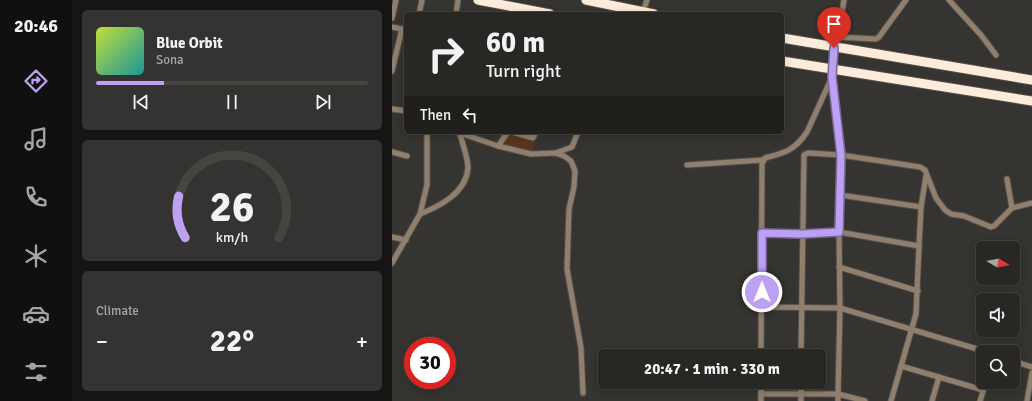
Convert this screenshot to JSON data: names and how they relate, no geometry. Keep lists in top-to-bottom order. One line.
{"north":"right","page":{"tabs":"20:46","turn":["60 m","Turn right"],"song":["Blue Orbit","Sona"],"then":"Then","tile":"Climate","heat":["−","22°","+"],"limit":"30","trip":"20:47 · 1 min · 330 m","gauge":["26","km/h"]}}
